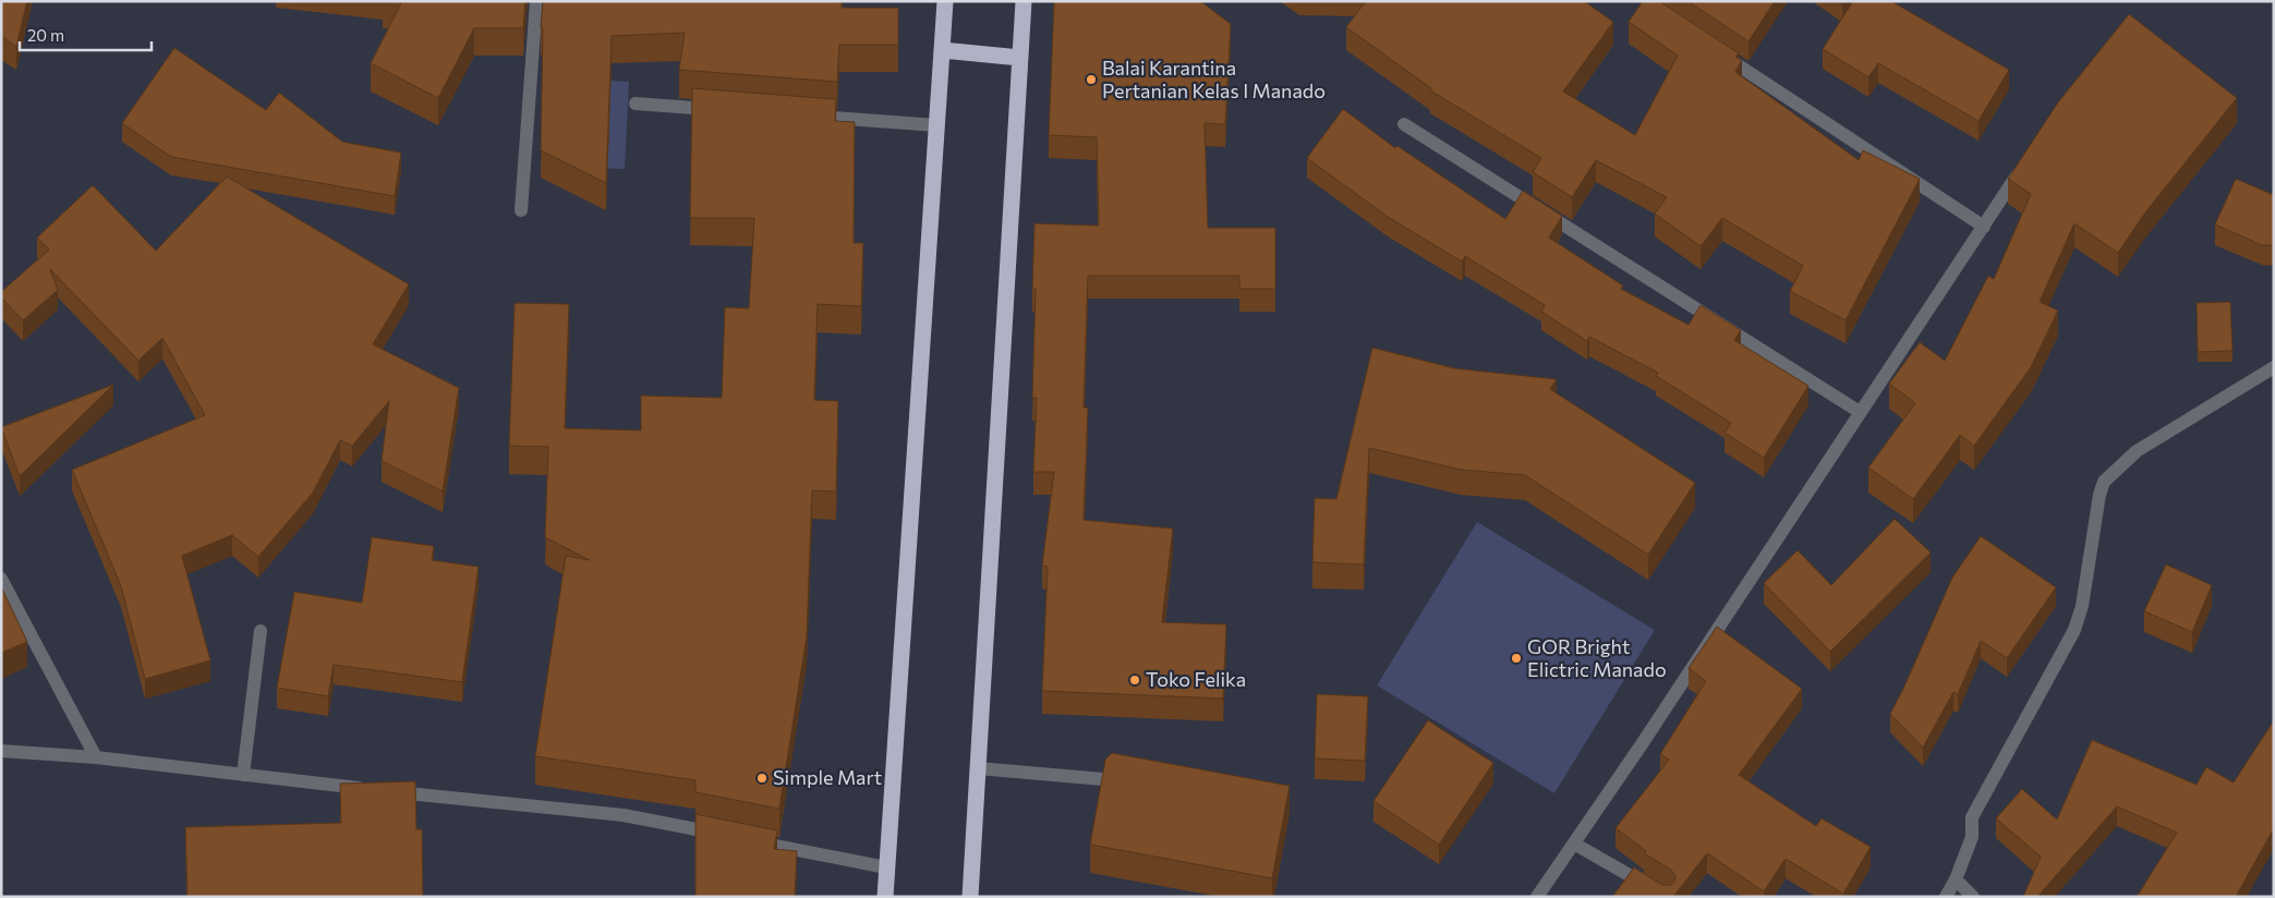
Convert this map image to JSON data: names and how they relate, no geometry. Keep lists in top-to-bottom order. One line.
{"places":["Balai Karantina Pertanian Kelas I Manado","GOR Bright Elictric Manado","Toko Felika","Simple Mart"],"scale_bar":"20 m"}
